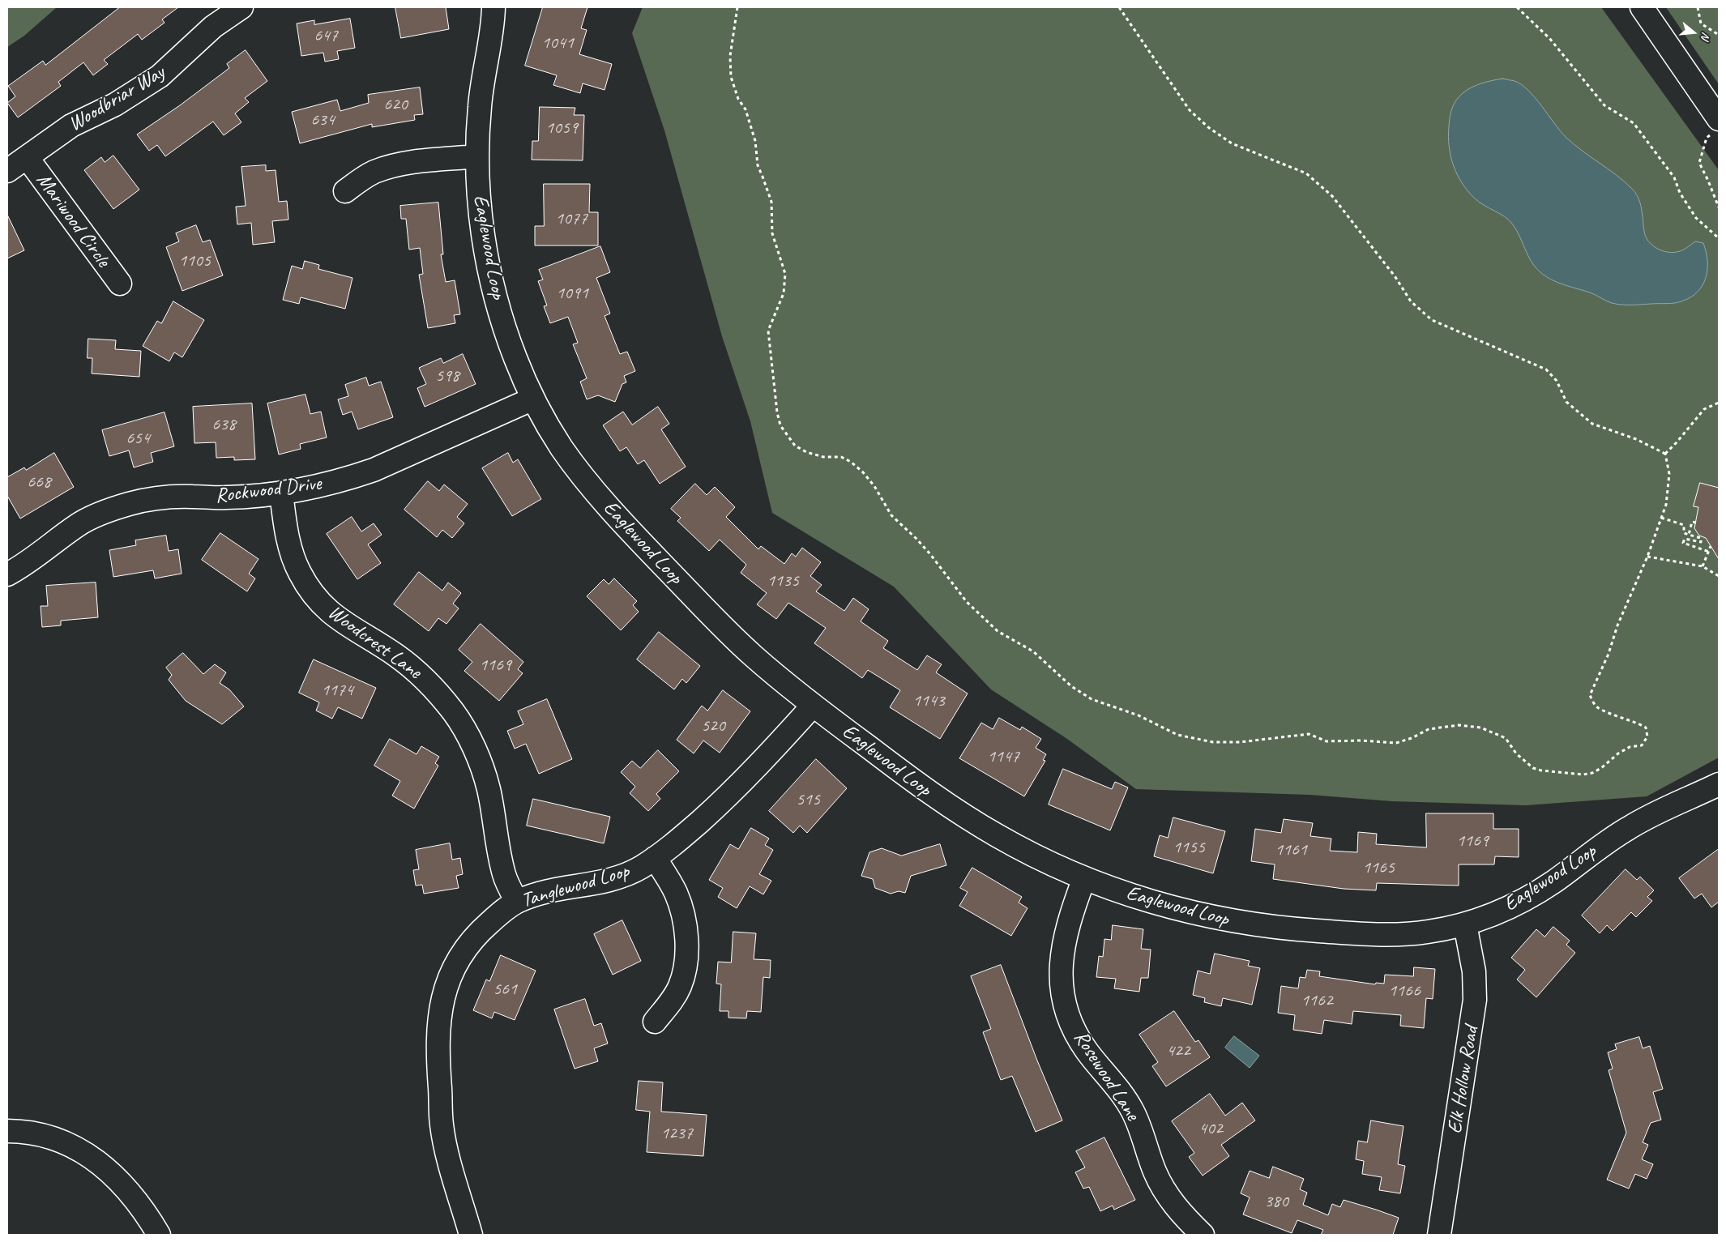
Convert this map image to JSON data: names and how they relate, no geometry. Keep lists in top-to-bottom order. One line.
{"streets":{"street":["Woodbriar Way","Mariwood Circle","Eaglewood Loop","Rockwood Drive","Woodcrest Lane","Tanglewood Loop","Rosewood Lane","Elk Hollow Road"]},"crossings":[["Woodbriar Way","Mariwood Circle"],["Eaglewood Loop","Rockwood Drive"],["Eaglewood Loop","Tanglewood Loop"],["Eaglewood Loop","Rosewood Lane"],["Eaglewood Loop","Elk Hollow Road"],["Rockwood Drive","Woodcrest Lane"],["Woodcrest Lane","Tanglewood Loop"]],"house_numbers":["647","1041","620","634","1059","1077","1105","1091","598","638","654","668","1135","1169","1174","1143","520","1147","515","1169","1155","1161","1165","561","1166","1162","422","402","1237","380"],"north":"right"}
